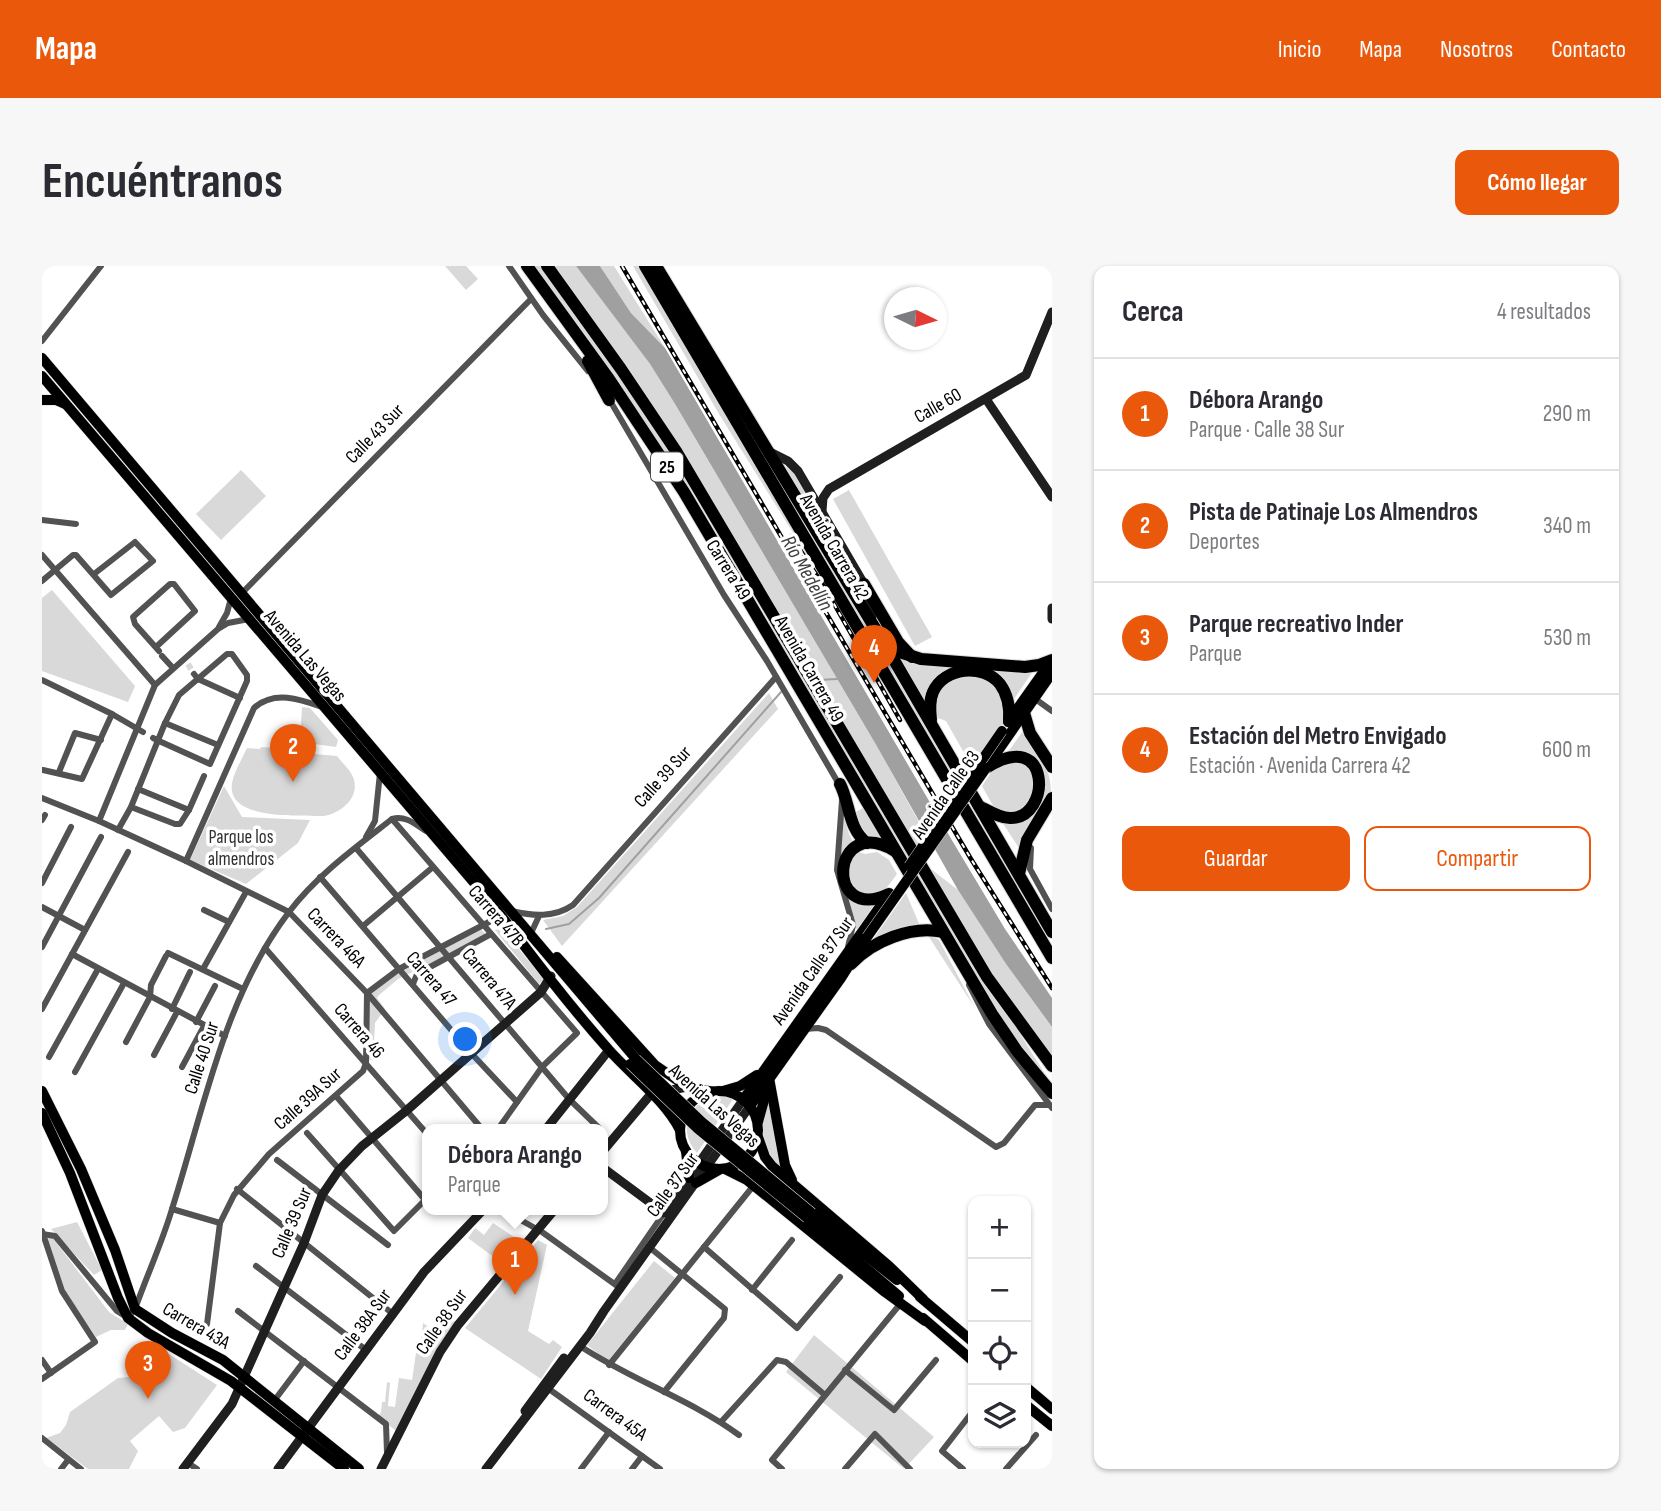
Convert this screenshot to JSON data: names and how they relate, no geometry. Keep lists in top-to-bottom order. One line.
{"streets":{"highway":["25","Avenida Carrera 42","Avenida Carrera 49"],"main road":["Avenida Las Vegas","Avenida Calle 63","Avenida Calle 37 Sur","Calle 37 Sur","Carrera 43A"],"street":["Calle 60","Calle 43 Sur","Carrera 49","Calle 39 Sur","Carrera 47B","Carrera 46A","Carrera 47","Carrera 47A","Carrera 46","Calle 40 Sur","Calle 39A Sur","Calle 38 Sur","Calle 38A Sur","Carrera 45A"]},"crossings":[["Calle 60","Avenida Carrera 42"],["Calle 43 Sur","Carrera 49"],["Calle 43 Sur","Avenida Las Vegas"],["Carrera 49","Avenida Carrera 49"],["Carrera 49","Calle 39 Sur"],["Avenida Las Vegas","Calle 39 Sur"],["Avenida Las Vegas","Carrera 46A"],["Avenida Las Vegas","Carrera 47"],["Avenida Las Vegas","Carrera 47A"],["Avenida Las Vegas","Calle 40 Sur"],["Avenida Las Vegas","Calle 37 Sur"],["Calle 39 Sur","Carrera 47B"],["Calle 39 Sur","Carrera 46A"],["Calle 39 Sur","Carrera 47"],["Calle 39 Sur","Carrera 47A"],["Calle 39 Sur","Carrera 46"],["Calle 39 Sur","Carrera 43A"],["Avenida Calle 63","Avenida Calle 37 Sur"],["Carrera 47B","Carrera 47A"],["Carrera 47B","Calle 40 Sur"],["Carrera 46A","Carrera 47"],["Carrera 46A","Carrera 47A"],["Carrera 46A","Calle 40 Sur"],["Carrera 46A","Calle 39A Sur"],["Avenida Calle 37 Sur","Calle 37 Sur"],["Carrera 47","Carrera 47A"],["Carrera 47","Calle 40 Sur"],["Carrera 47A","Calle 40 Sur"],["Carrera 46","Calle 40 Sur"],["Carrera 46","Calle 39A Sur"],["Calle 40 Sur","Carrera 43A"],["Calle 37 Sur","Carrera 45A"],["Calle 38A Sur","Carrera 43A"]],"water":["Río Medellín"],"parks":["Parque los almendros"],"north":"right","page":{"header":"Mapa","nav":["Inicio","Mapa","Nosotros","Contacto"],"buttons":["Cómo llegar",["Guardar","Compartir"]],"title":"Encuéntranos","heading":["Cerca","4 resultados"],"list":[{"mark":"1","name":"Débora Arango","note":"Parque · Calle 38 Sur","value":"290 m"},{"mark":"2","name":"Pista de Patinaje Los Almendros","note":"Deportes","value":"340 m"},{"mark":"3","name":"Parque recreativo Inder","note":"Parque","value":"530 m"},{"mark":"4","name":"Estación del Metro Envigado","note":"Estación · Avenida Carrera 42","value":"600 m"}],"pins":["4","2","1","3"],"popup":["Débora Arango","Parque"],"map_buttons":["+","−"]}}
